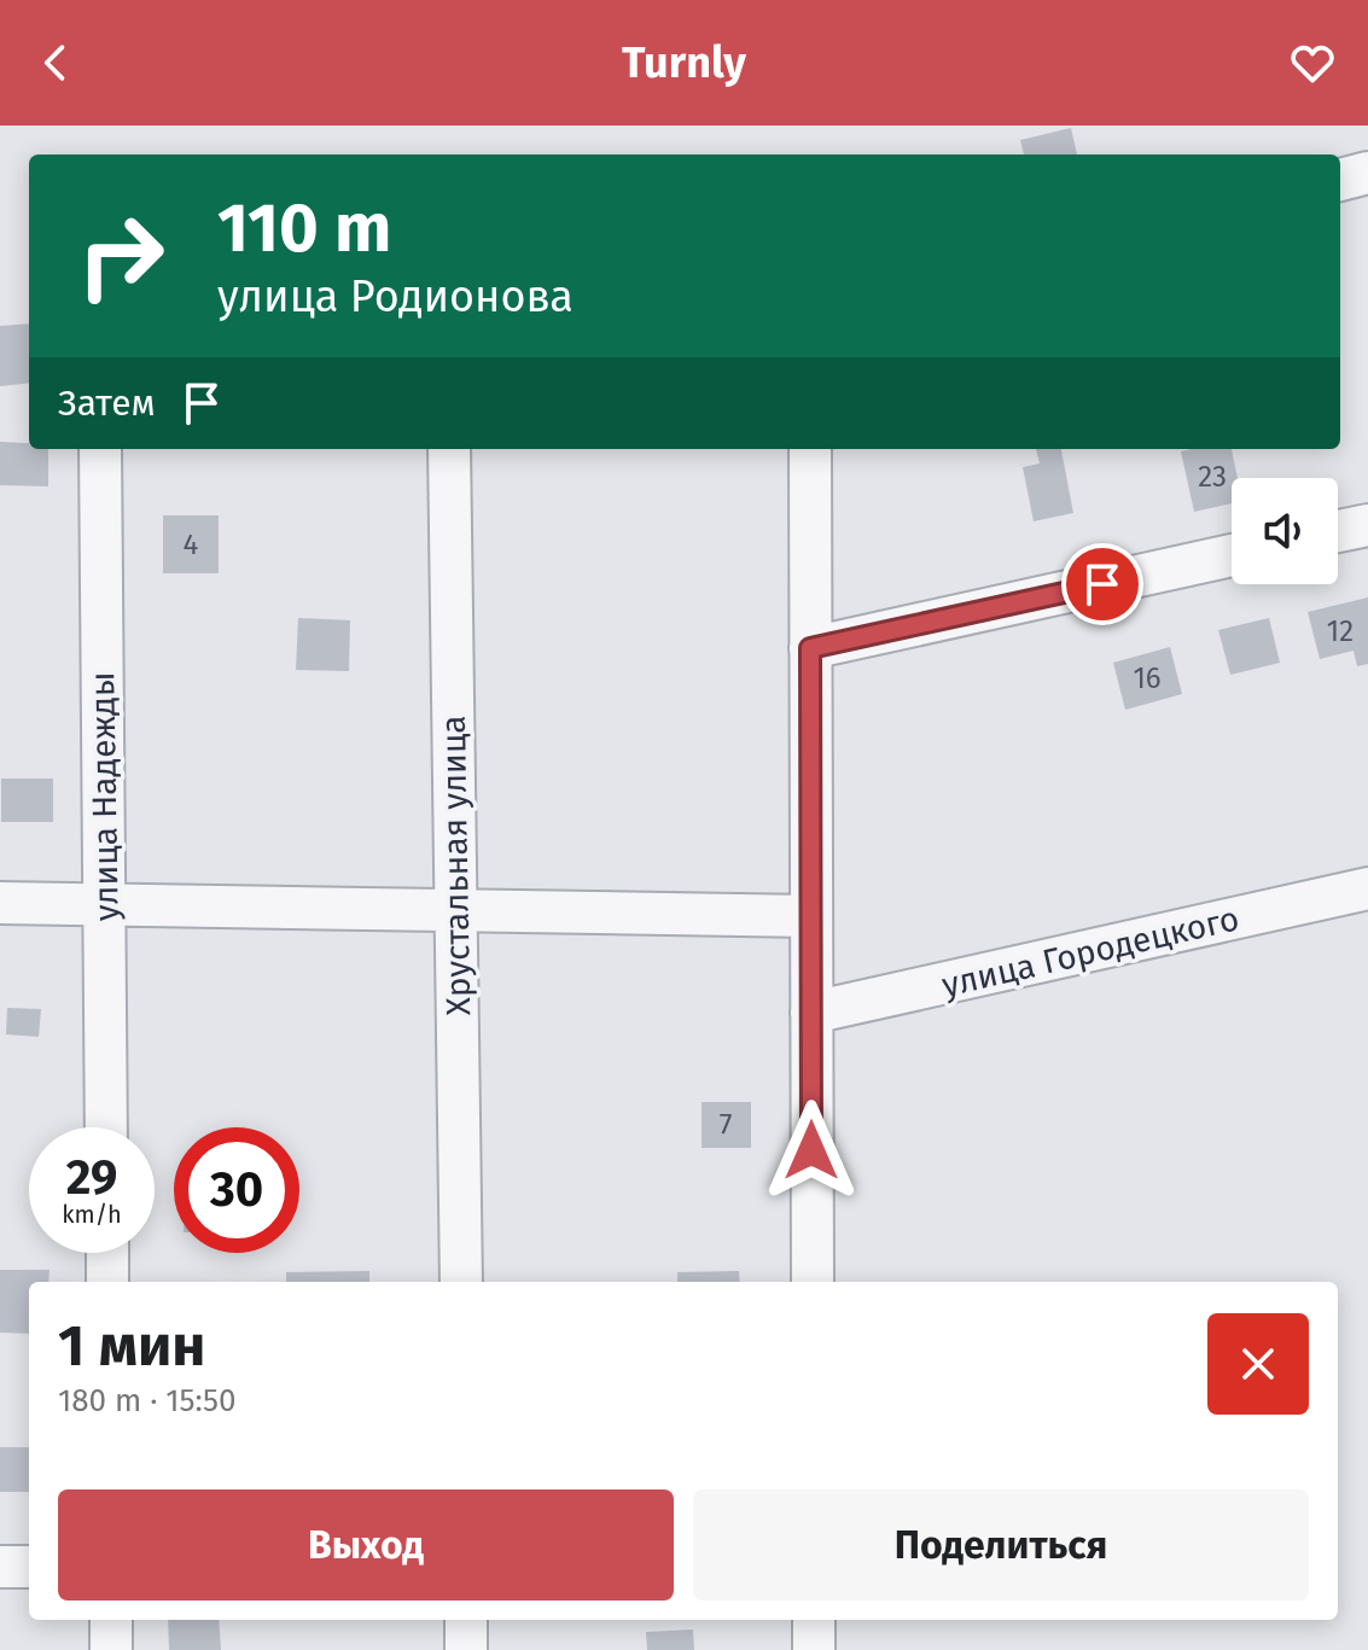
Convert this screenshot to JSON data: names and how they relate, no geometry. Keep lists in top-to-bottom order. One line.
{"streets":{"street":["улица Надежды","Хрустальная улица","улица Городецкого"]},"house_numbers":["23","4","12","16","7"],"page":{"header":"Turnly","turn":["110 m","улица Родионова"],"then":"Затем","speed":"29 km/h","limit":"30","heading":["1 мин","180 m · 15:50"],"buttons":["Выход","Поделиться"]}}
